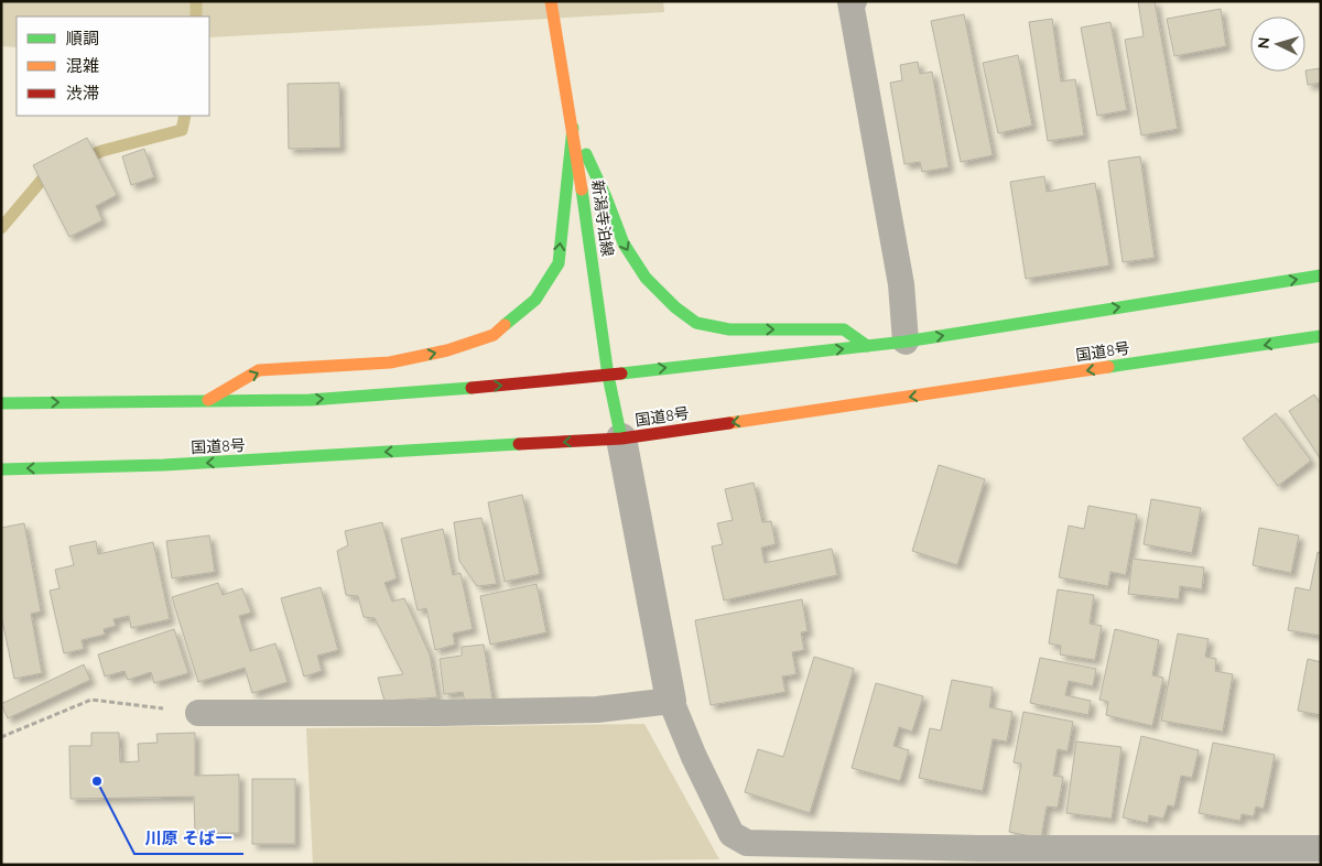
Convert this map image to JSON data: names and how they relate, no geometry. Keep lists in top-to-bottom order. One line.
{"streets":{"main road":["新潟寺泊線","国道8号"]},"crossings":[["新潟寺泊線","国道8号"]],"places":["川原 そば一"],"legend":["順調","混雑","渋滞"],"north":"left"}
